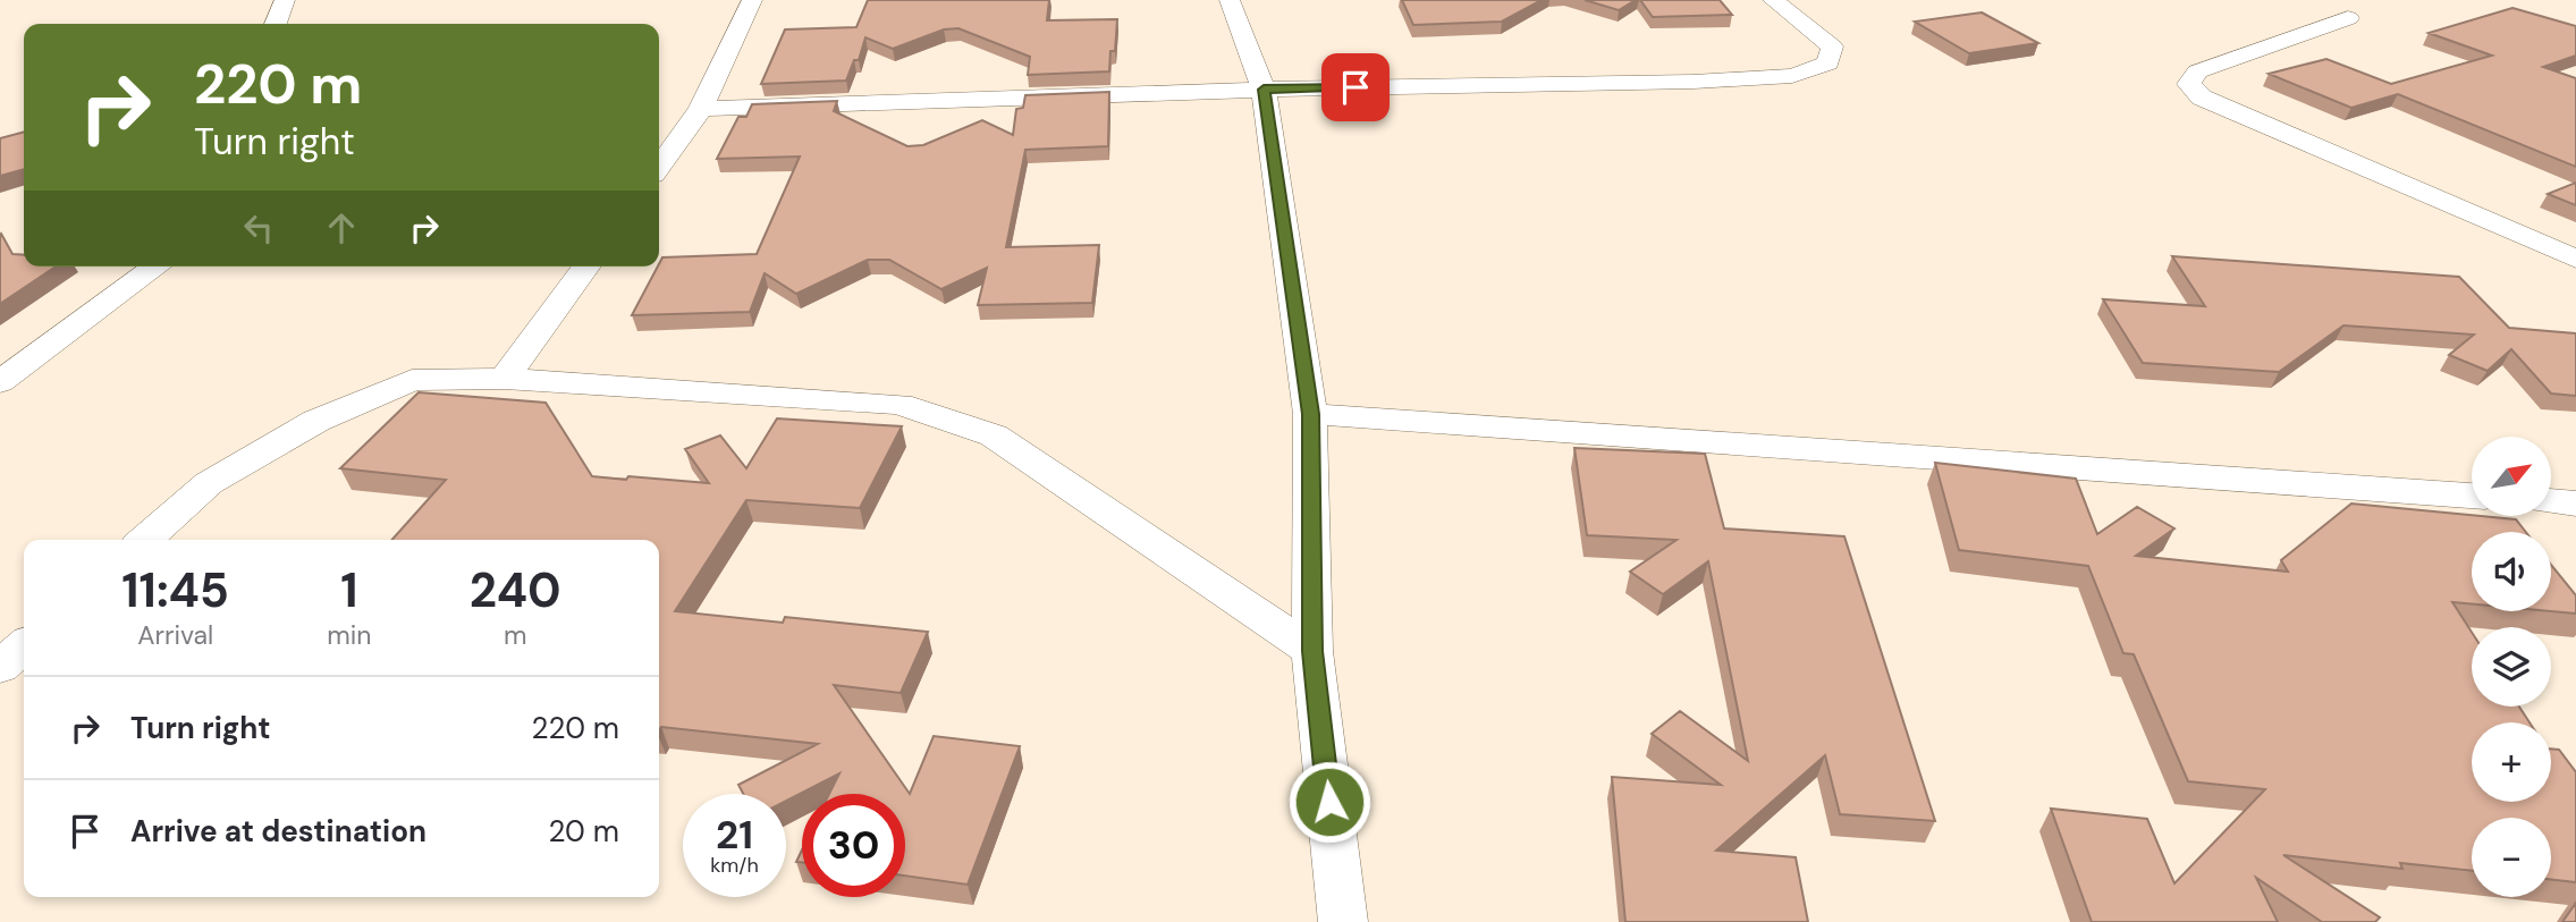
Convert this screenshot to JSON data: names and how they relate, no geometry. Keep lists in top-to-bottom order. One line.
{"north":"top right","page":{"turn":["220 m","Turn right"],"map_buttons":["+","−"],"eta":["11:45","Arrival","1","min","240","m"],"list":[{"name":"Turn right","value":"220 m"},{"name":"Arrive at destination","value":"20 m"}],"speed":"21 km/h","limit":"30"}}
